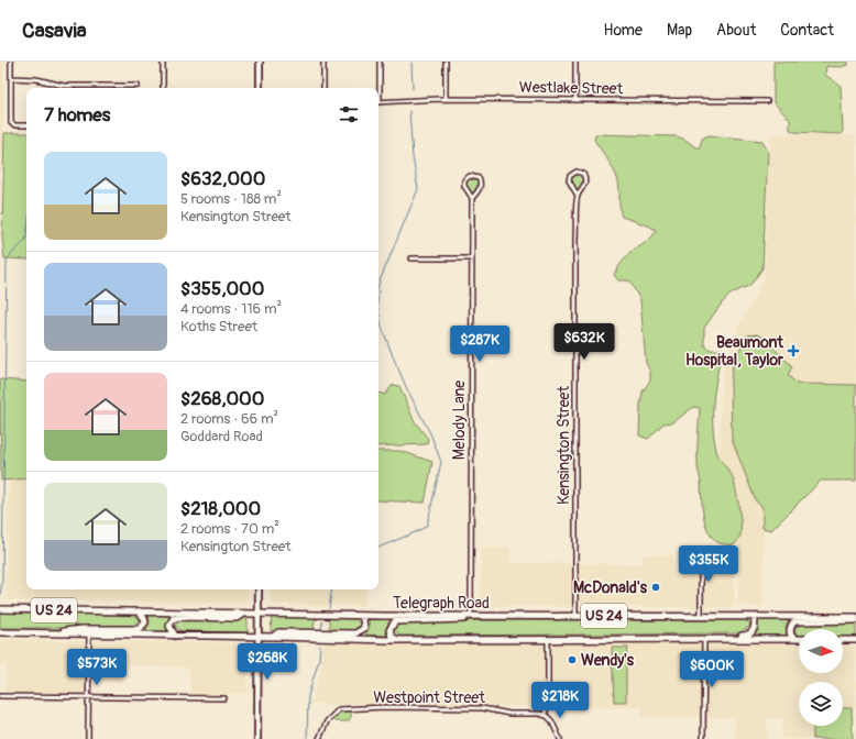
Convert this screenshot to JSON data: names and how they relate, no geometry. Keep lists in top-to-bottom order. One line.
{"streets":{"main road":["Telegraph Road","US 24"],"street":["Westlake Street","Melody Lane","Kensington Street","Westpoint Street"]},"crossings":[["Melody Lane","Telegraph Road"],["Kensington Street","Telegraph Road"]],"places":{"health":["Beaumont Hospital, Taylor"],"other":["McDonald's","Wendy's"]},"north":"right","page":{"header":"Casavia","nav":["Home","Map","About","Contact"],"heading":"7 homes","list":[{"name":"$632,000","note":"5 rooms · 188 m² · Kensington Street"},{"name":"$355,000","note":"4 rooms · 116 m² · Koths Street"},{"name":"$268,000","note":"2 rooms · 66 m² · Goddard Road"},{"name":"$218,000","note":"2 rooms · 70 m² · Kensington Street"}],"price":["$632K","$287K","$355K","$268K","$573K","$600K","$218K"]}}
